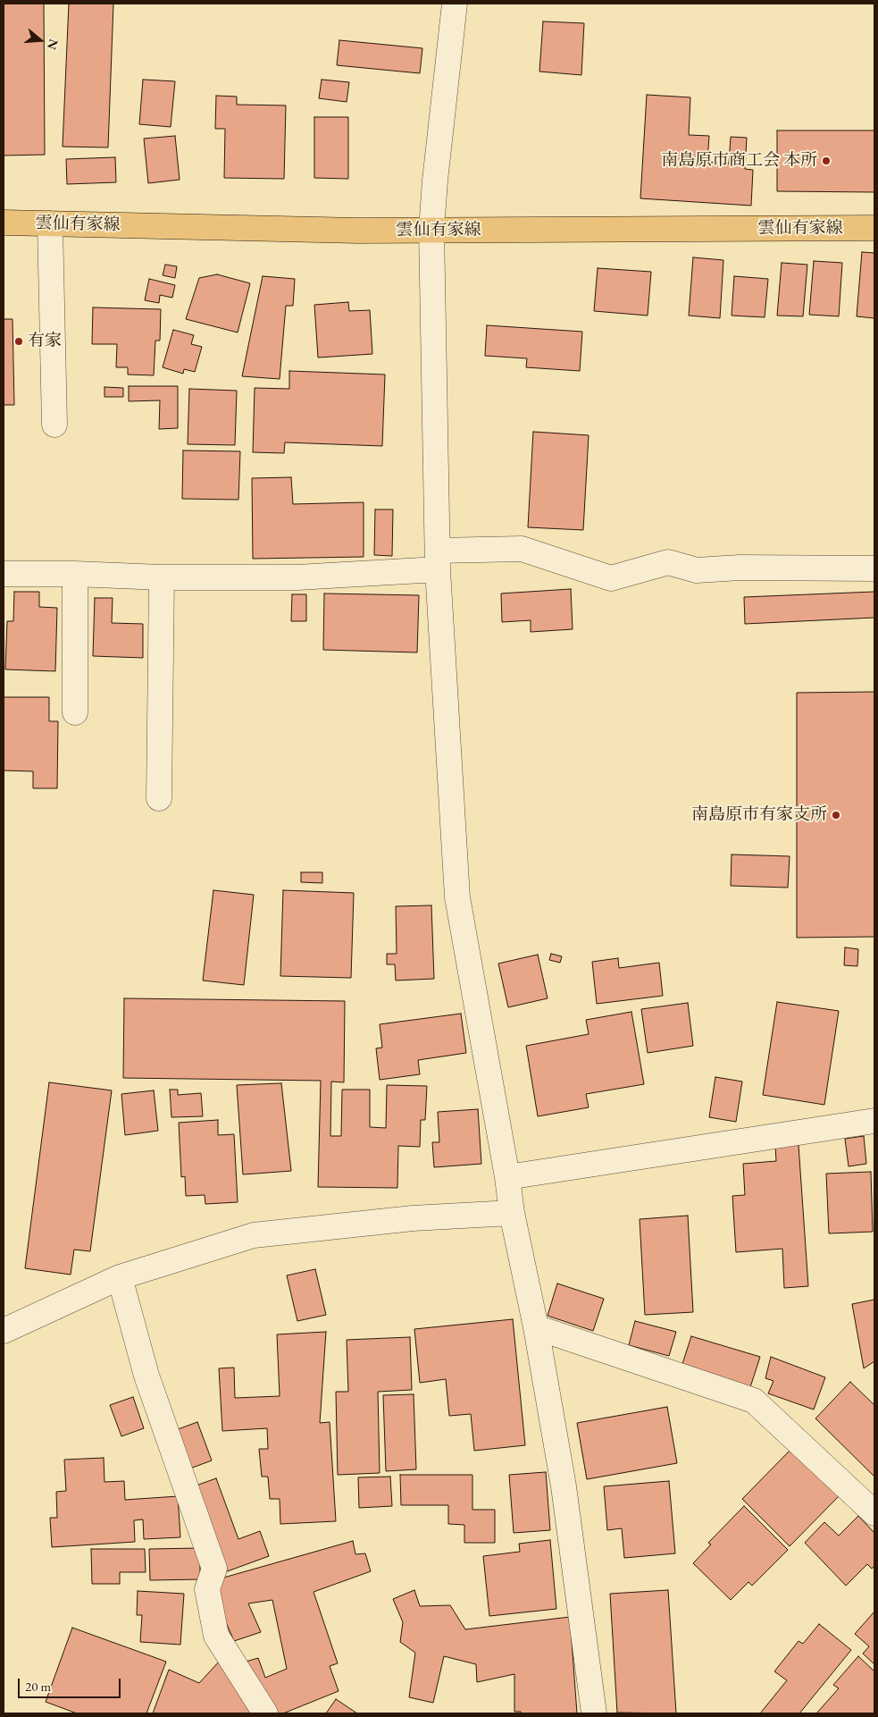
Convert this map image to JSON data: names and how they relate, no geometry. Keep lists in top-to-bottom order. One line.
{"streets":{"main road":["雲仙有家線"]},"places":["南島原市商工会 本所","有家","南島原市有家支所"],"scale_bar":"20 m","north":"right"}
